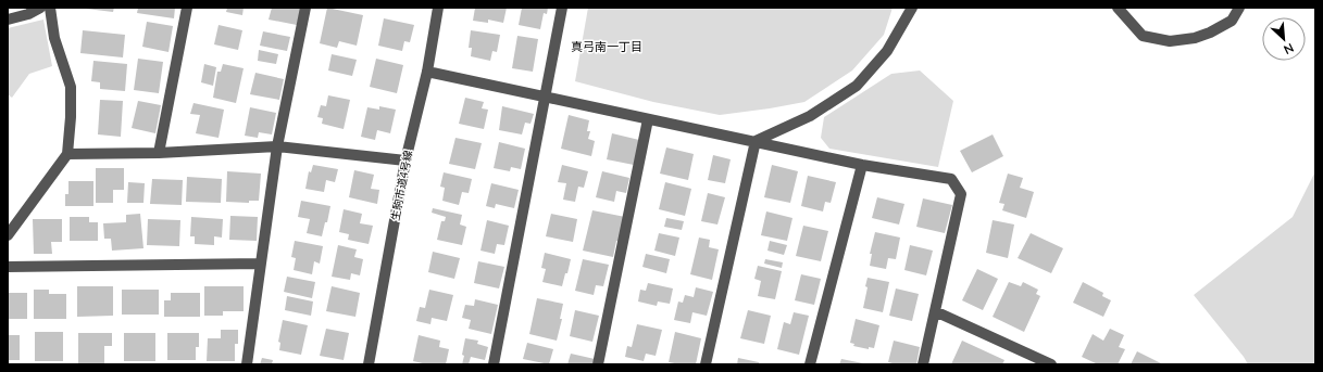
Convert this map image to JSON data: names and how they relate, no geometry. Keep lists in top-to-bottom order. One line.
{"streets":{"street":["生駒市道4号線"]},"districts":["真弓南一丁目"],"north":"bottom right"}
